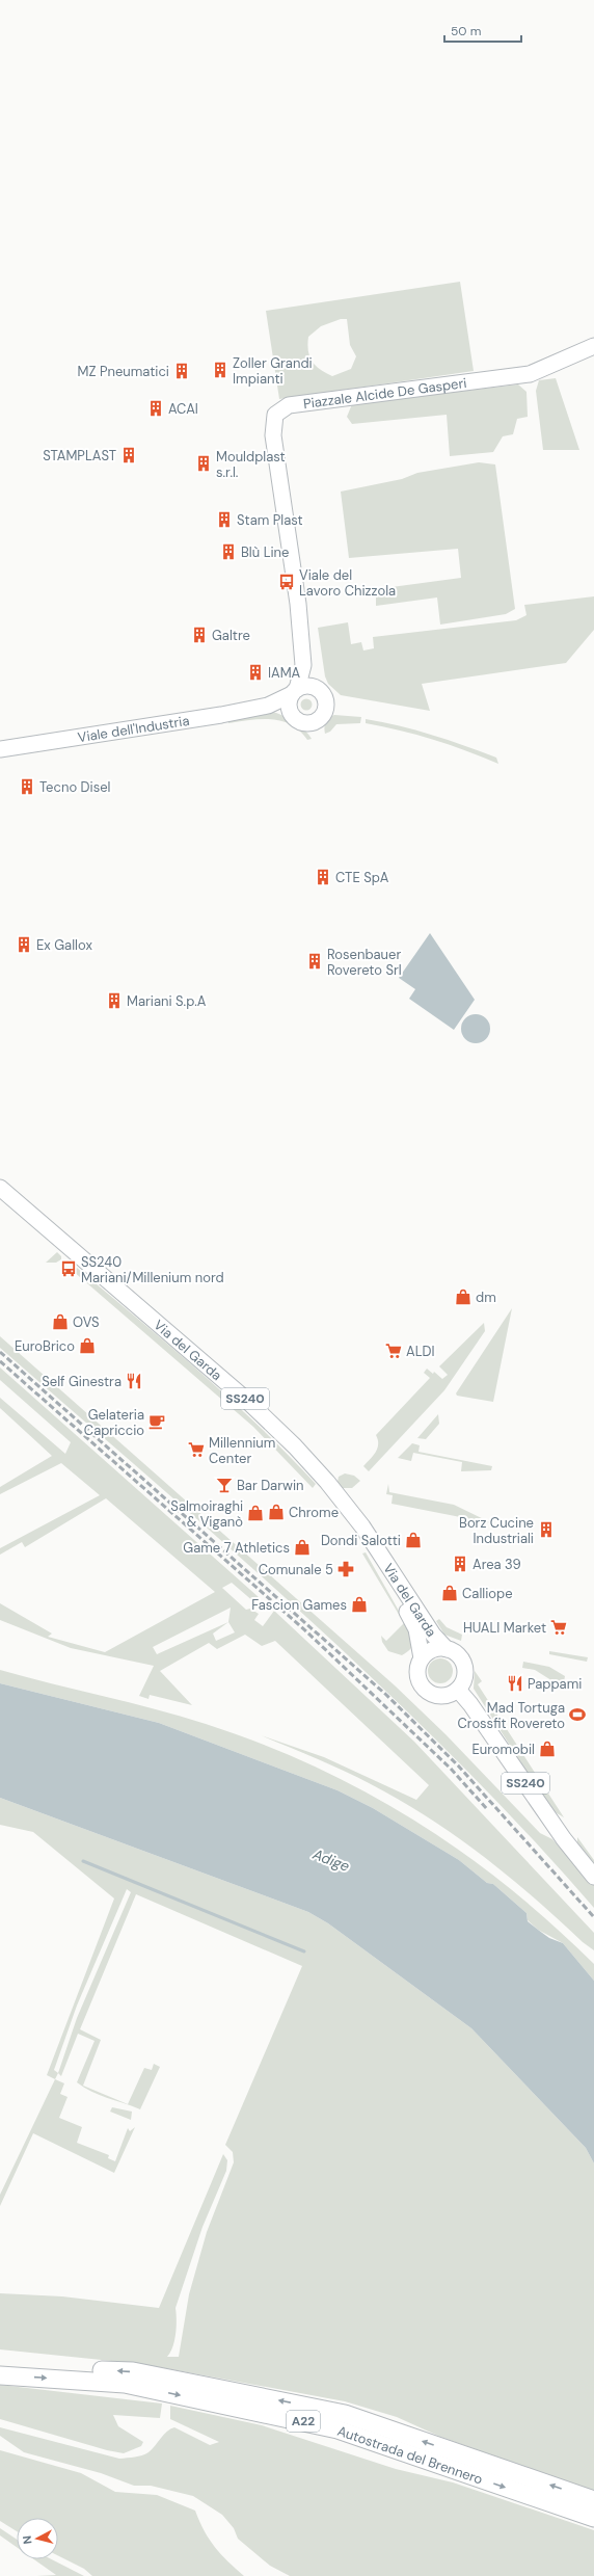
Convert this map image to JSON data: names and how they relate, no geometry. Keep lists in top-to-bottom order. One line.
{"streets":{"highway":["A22","Autostrada del Brennero"],"main road":["Piazzale Alcide De Gasperi","Viale dell'Industria","Via del Garda","SS240"]},"crossings":[["Via del Garda","SS240"]],"water":["Adige"],"places":{"building":["Zoller Grandi Impianti","MZ Pneumatici","ACAI","STAMPLAST","Mouldplast s.r.l.","Stam Plast","Blù Line","Galtre","IAMA","Tecno Disel","CTE SpA","Ex Gallox","Rosenbauer Rovereto Srl","Mariani S.p.A","Borz Cucine Industriali","Area 39"],"bus stop":["Viale del Lavoro Chizzola","SS240 Mariani/Millenium nord"],"shop":["dm","OVS","EuroBrico","Chrome","Salmoiraghi & Viganò","Dondi Salotti","Game 7 Athletics","Calliope","Fascion Games","Euromobil"],"supermarket":["ALDI","Millennium Center","HUALI Market"],"restaurant":["Self Ginestra","Pappami"],"cafe":["Gelateria Capriccio"],"bar":["Bar Darwin"],"pharmacy":["Comunale 5"],"sports":["Mad Tortuga Crossfit Rovereto"]},"scale_bar":"50 m","north":"left"}
